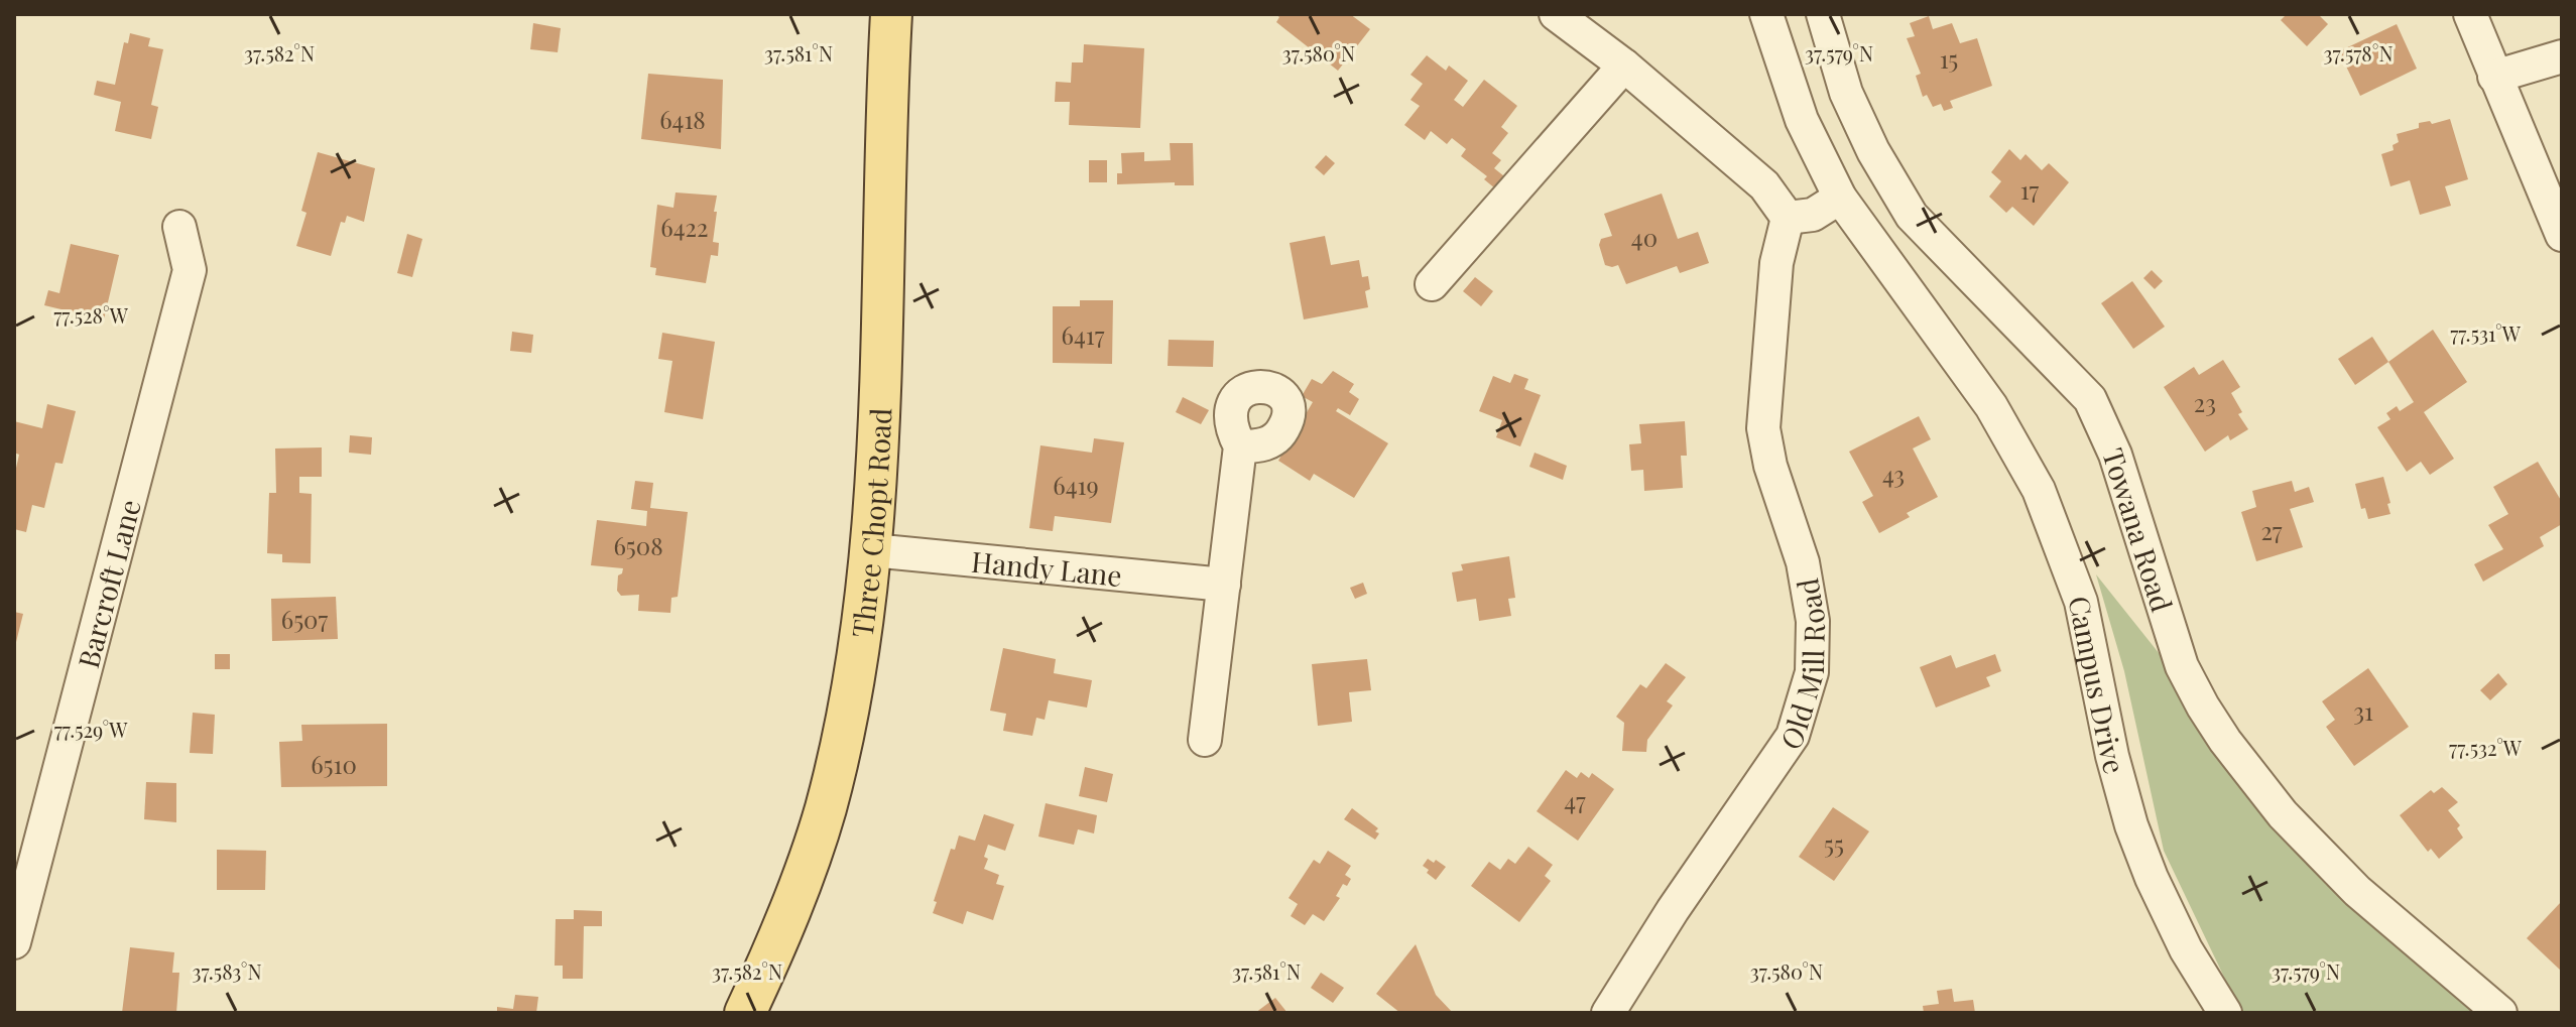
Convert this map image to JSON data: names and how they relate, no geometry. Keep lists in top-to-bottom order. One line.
{"streets":{"main road":["Three Chopt Road"],"street":["Towana Road","Handy Lane","Barcroft Lane","Old Mill Road","Campus Drive"]},"crossings":[["Three Chopt Road","Handy Lane"]],"house_numbers":["15","6418","17","6422","40","6417","23","43","6419","27","6508","6507","31","6510","47","55"],"coordinates":["37.582°N","37.581°N","37.580°N","37.579°N","37.578°N","77.528°W","77.531°W","77.529°W","77.532°W","37.583°N"]}
